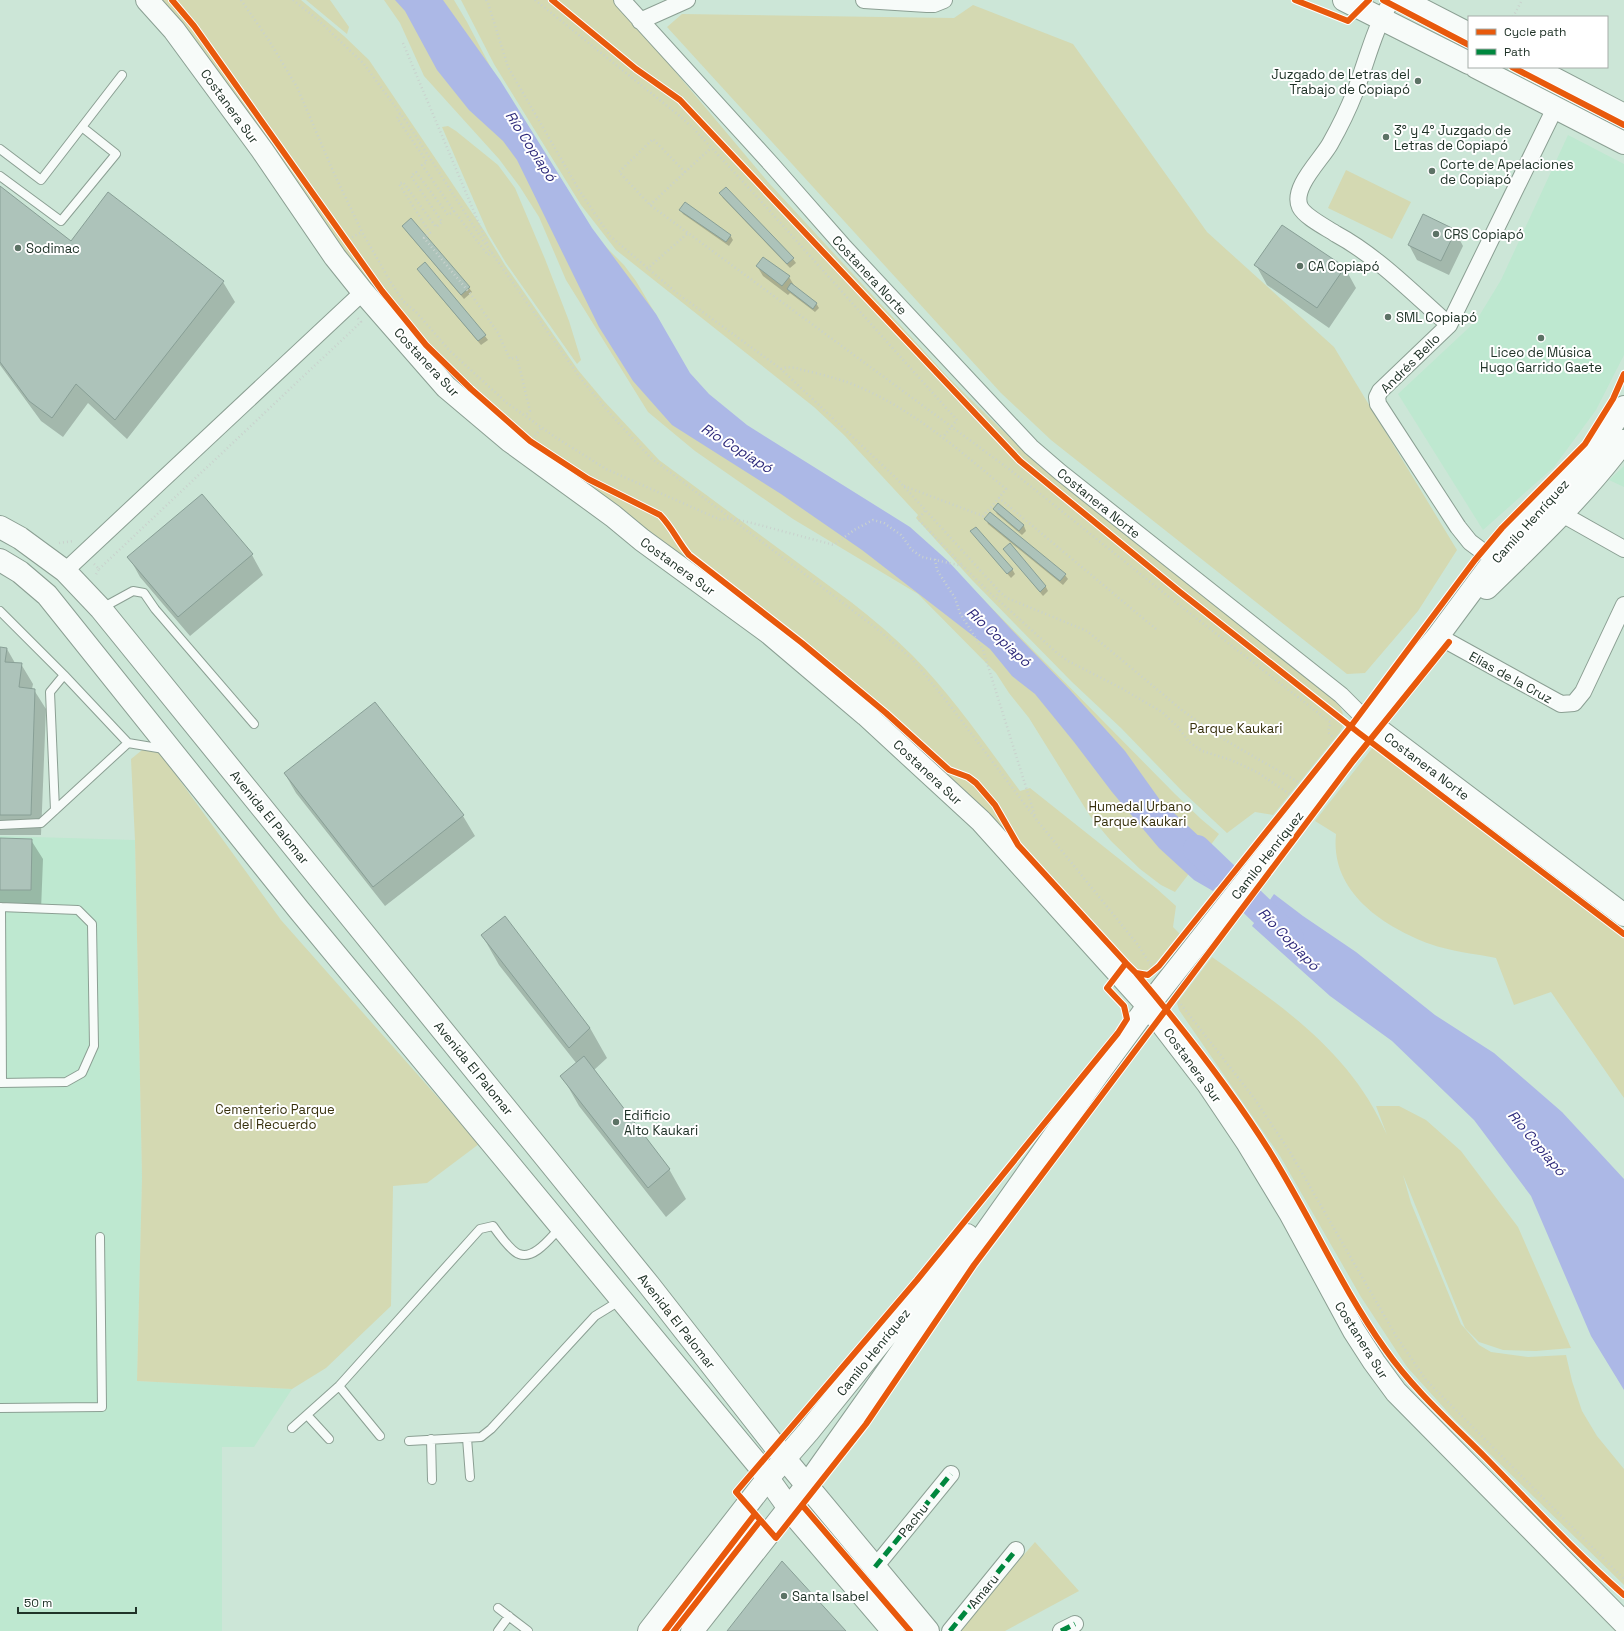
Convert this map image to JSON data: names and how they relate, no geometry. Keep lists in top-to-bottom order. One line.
{"streets":{"main road":["Costanera Sur","Costanera Norte","Camilo Henríquez","Avenida El Palomar"],"street":["Andrés Bello","Elias de la Cruz","Pachu","Amaru"]},"crossings":[["Costanera Sur","Camilo Henríquez"],["Costanera Norte","Camilo Henríquez"],["Andrés Bello","Camilo Henríquez"],["Camilo Henríquez","Elias de la Cruz"],["Camilo Henríquez","Avenida El Palomar"],["Avenida El Palomar","Pachu"]],"water":["Río Copiapó"],"parks":["Parque Kaukari","Humedal Urbano Parque Kaukari","Cementerio Parque del Recuerdo"],"places":["Juzgado de Letras del Trabajo de Copiapó","3° y 4° Juzgado de Letras de Copiapó","Corte de Apelaciones de Copiapó","CRS Copiapó","Sodimac","CA Copiapó","SML Copiapó","Liceo de Música Hugo Garrido Gaete","Edificio Alto Kaukari","Santa Isabel"],"legend":["Cycle path","Path"],"scale_bar":"50 m"}
